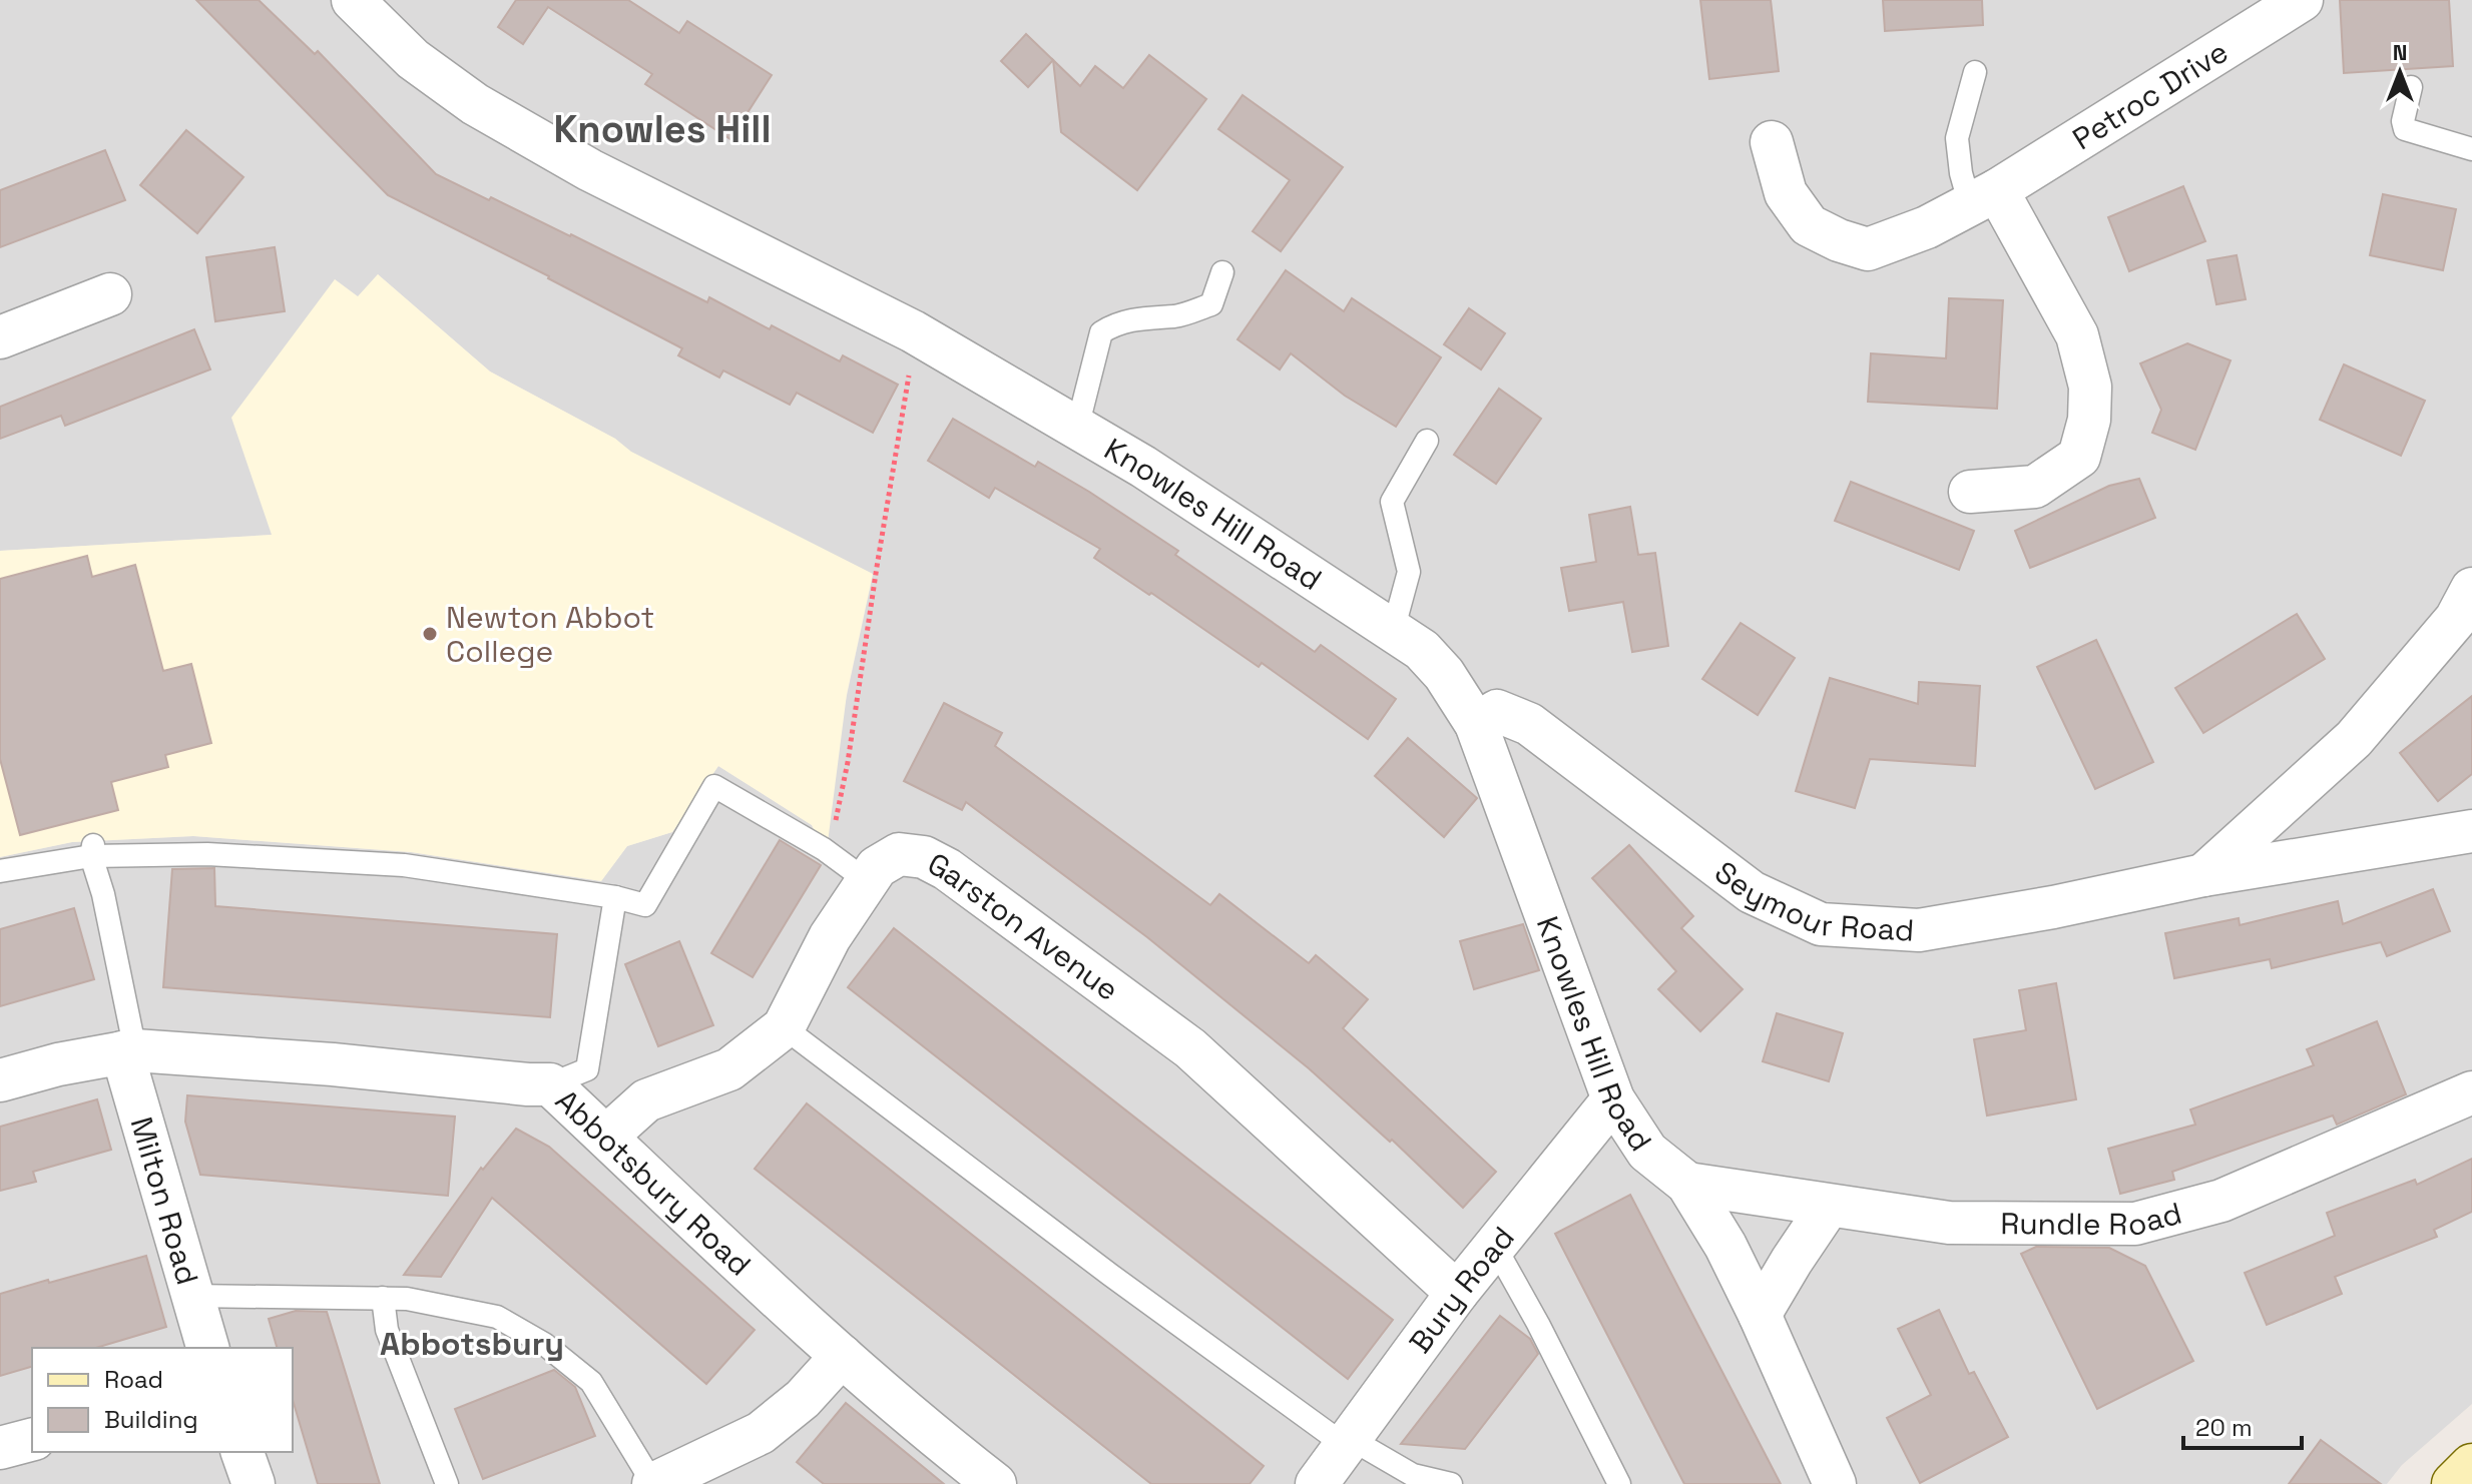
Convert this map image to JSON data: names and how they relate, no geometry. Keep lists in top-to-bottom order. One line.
{"streets":{"street":["Petroc Drive","Knowles Hill Road","Seymour Road","Garston Avenue","Abbotsbury Road","Milton Road","Rundle Road","Bury Road"]},"crossings":[["Knowles Hill Road","Seymour Road"],["Knowles Hill Road","Rundle Road"],["Knowles Hill Road","Bury Road"],["Garston Avenue","Abbotsbury Road"],["Garston Avenue","Bury Road"],["Abbotsbury Road","Milton Road"]],"districts":["Knowles Hill","Abbotsbury"],"places":["Newton Abbot College"],"legend":["Road","Building"],"scale_bar":"20 m","north":"top"}
